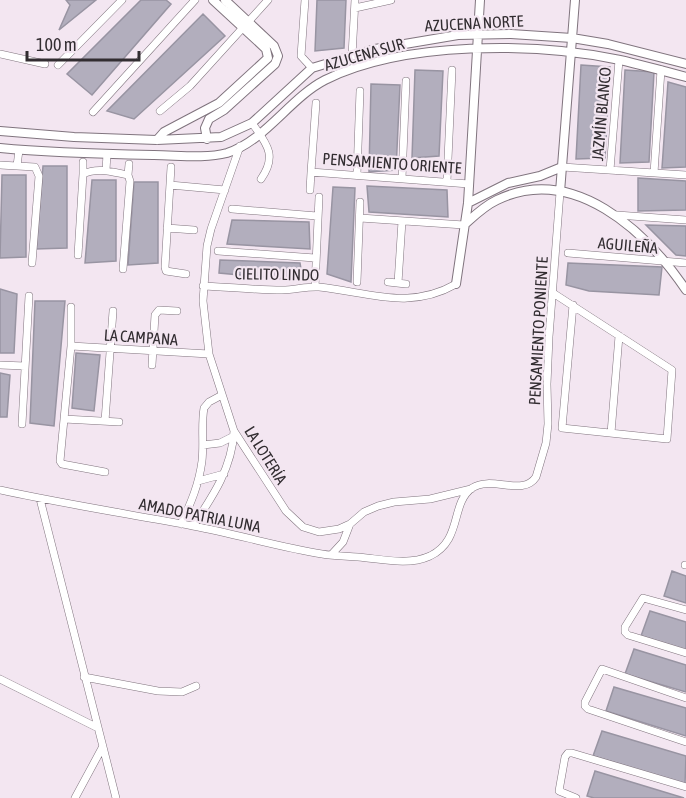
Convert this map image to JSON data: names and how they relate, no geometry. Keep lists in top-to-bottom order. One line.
{"streets":{"street":["AZUCENA NORTE","AZUCENA SUR","JAZMÍN BLANCO","PENSAMIENTO ORIENTE","AGUILEÑA","CIELITO LINDO","PENSAMIENTO PONIENTE","LA CAMPANA","LA LOTERÍA","AMADO PATRIA LUNA"]},"crossings":[["AZUCENA NORTE","PENSAMIENTO ORIENTE"],["AZUCENA NORTE","PENSAMIENTO PONIENTE"],["AZUCENA SUR","JAZMÍN BLANCO"],["AZUCENA SUR","PENSAMIENTO ORIENTE"],["AZUCENA SUR","PENSAMIENTO PONIENTE"],["AZUCENA SUR","LA LOTERÍA"],["PENSAMIENTO ORIENTE","CIELITO LINDO"],["CIELITO LINDO","LA LOTERÍA"],["PENSAMIENTO PONIENTE","LA LOTERÍA"],["PENSAMIENTO PONIENTE","AMADO PATRIA LUNA"],["LA CAMPANA","LA LOTERÍA"],["LA LOTERÍA","AMADO PATRIA LUNA"]],"scale_bar":"100 m"}
